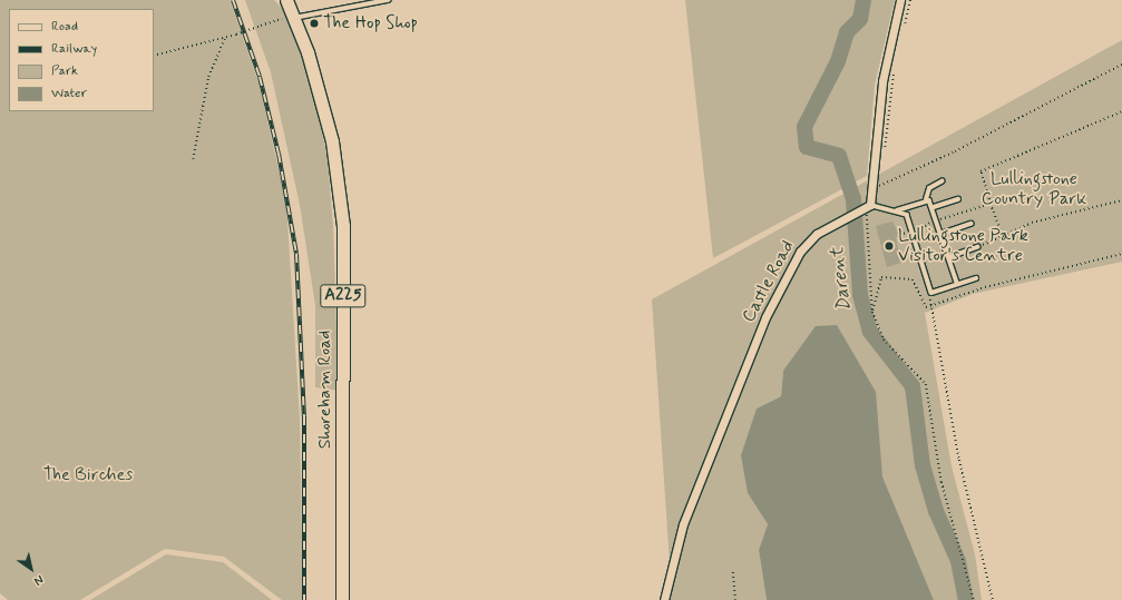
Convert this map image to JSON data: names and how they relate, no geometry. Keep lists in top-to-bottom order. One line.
{"streets":{"main road":["A225","Shoreham Road"],"street":["Castle Road"]},"water":["Darent"],"parks":["Lullingstone Country Park","The Birches"],"places":["The Hop Shop","Lullingstone Park Visitor's Centre"],"legend":["Road","Railway","Park","Water"],"north":"bottom right"}
